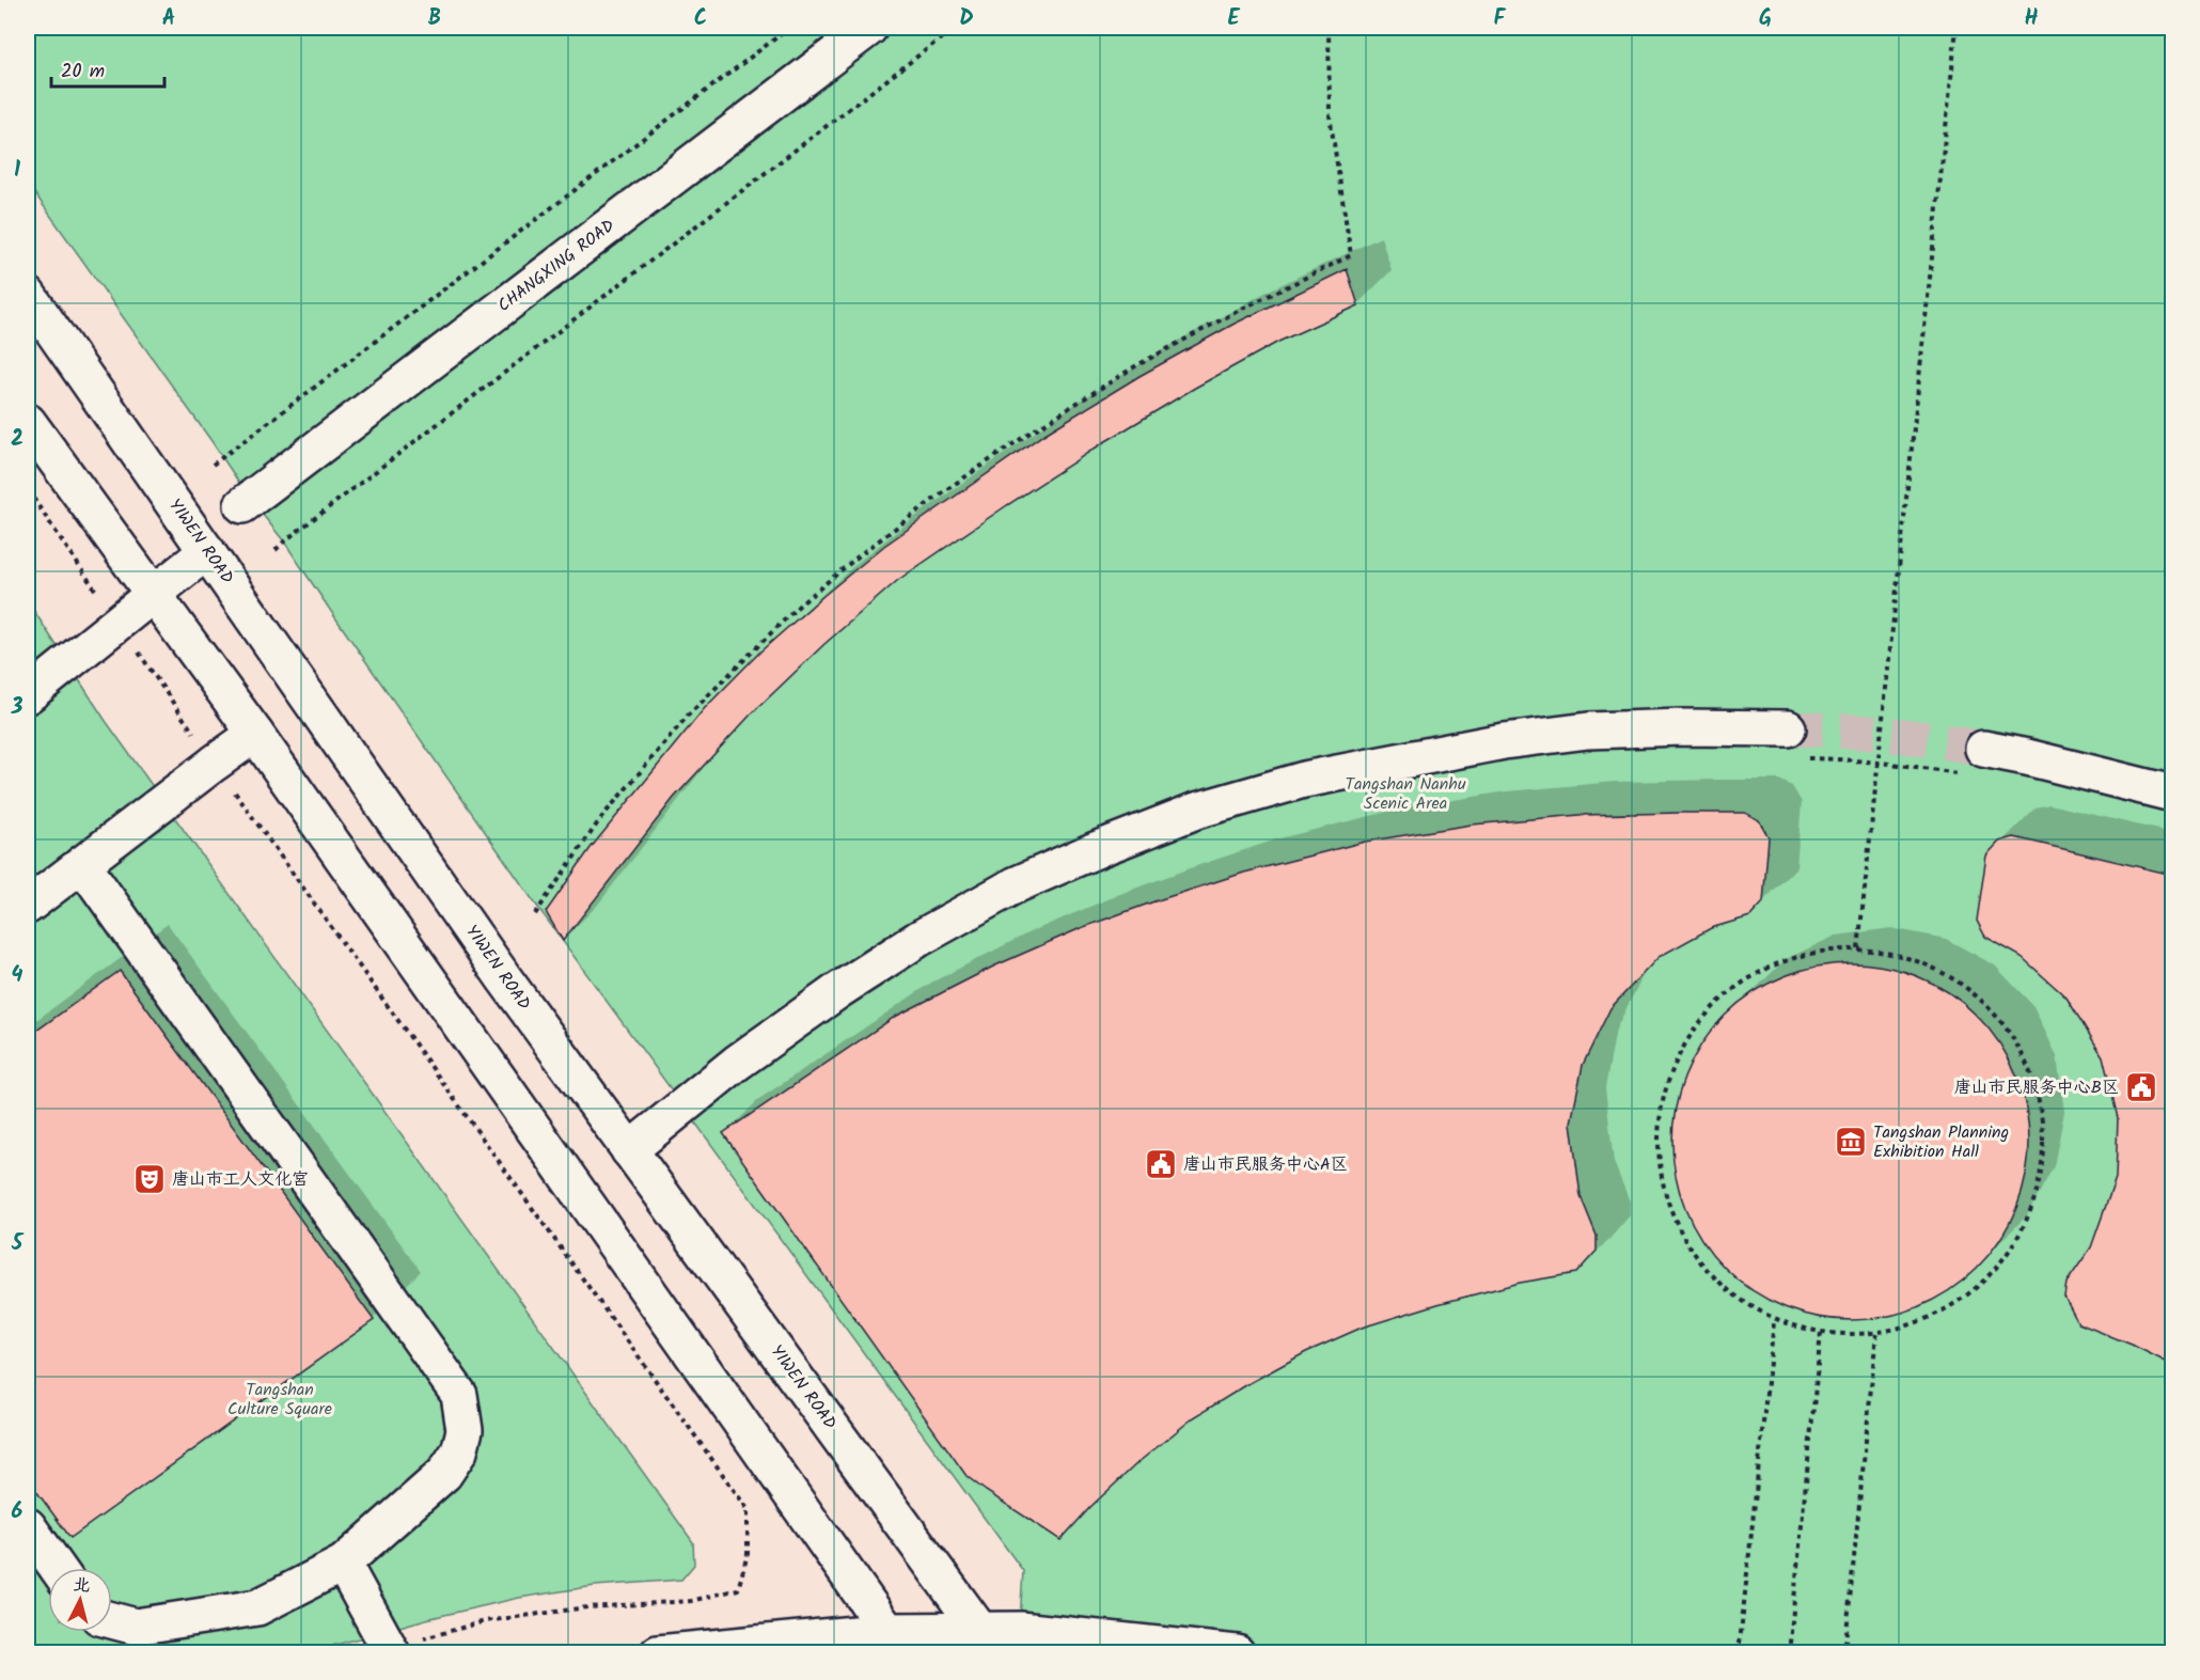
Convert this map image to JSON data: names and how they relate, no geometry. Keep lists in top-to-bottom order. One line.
{"streets":{"main road":["CHANGXING ROAD","YIWEN ROAD"]},"parks":["Tangshan Nanhu Scenic Area","Tangshan Culture Square"],"places":{"public building":["唐山市民服务中心B区","唐山市民服务中心A区"],"museum":["Tangshan Planning Exhibition Hall"],"theatre":["唐山市工人文化宫"]},"scale_bar":"20 m","north":"top","grid":{"columns":["A","B","C","D","E","F","G","H"],"rows":["1","2","3","4","5","6"]}}
